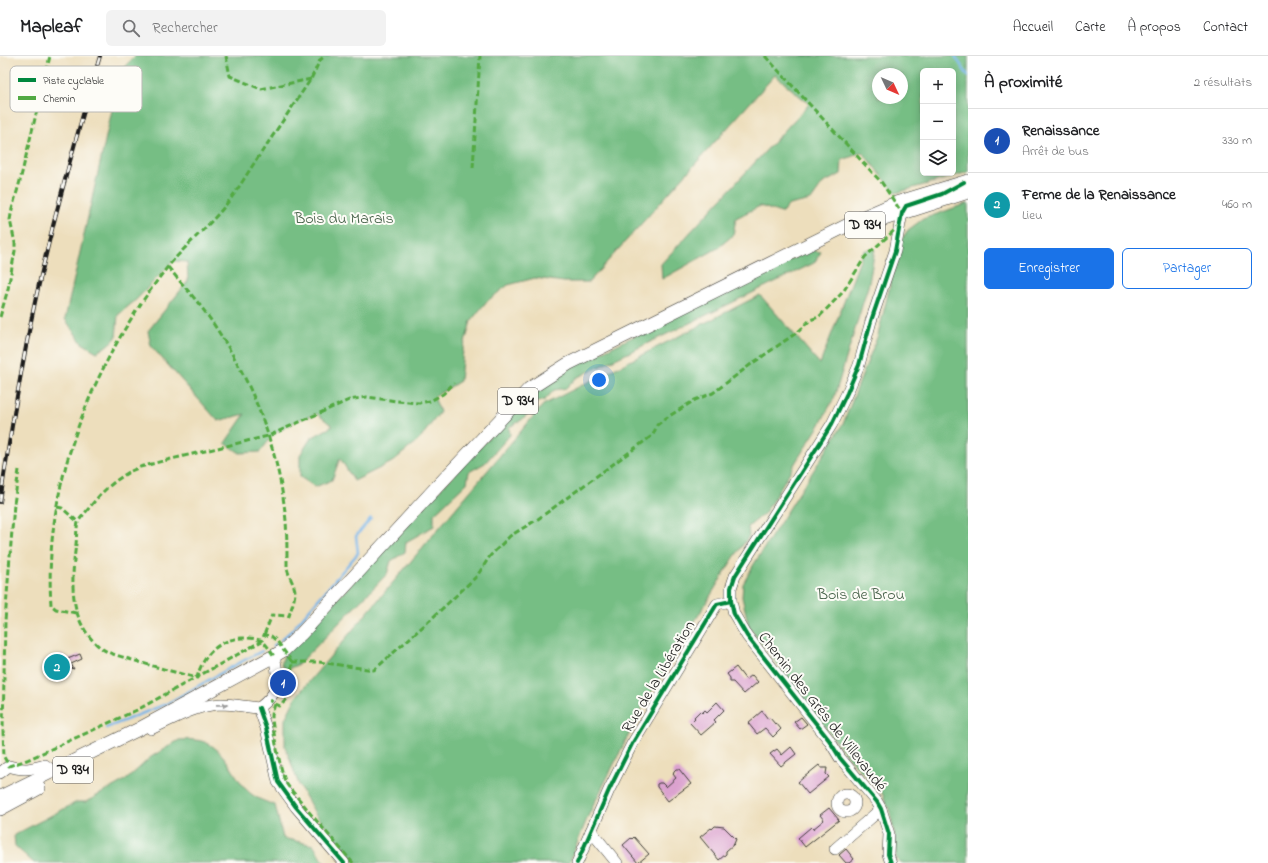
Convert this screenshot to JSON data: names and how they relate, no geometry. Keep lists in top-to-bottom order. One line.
{"streets":{"main road":["D 934"],"street":["Rue de la Libération","Chemin des Grés de Villevaudé"]},"crossings":[["Rue de la Libération","Chemin des Grés de Villevaudé"]],"parks":["Bois du Marais","Bois de Brou"],"legend":["Piste cyclable","Chemin"],"north":"bottom right","page":{"header":"Mapleaf","search":"Rechercher","nav":["Accueil","Carte","À propos","Contact"],"heading":["À proximité","2 résultats"],"map_buttons":["+","−"],"list":[{"mark":"1","name":"Renaissance","note":"Arrêt de bus","value":"330 m"},{"mark":"2","name":"Ferme de la Renaissance","note":"Lieu","value":"460 m"}],"buttons":["Enregistrer","Partager"],"pins":["2","1"]}}
